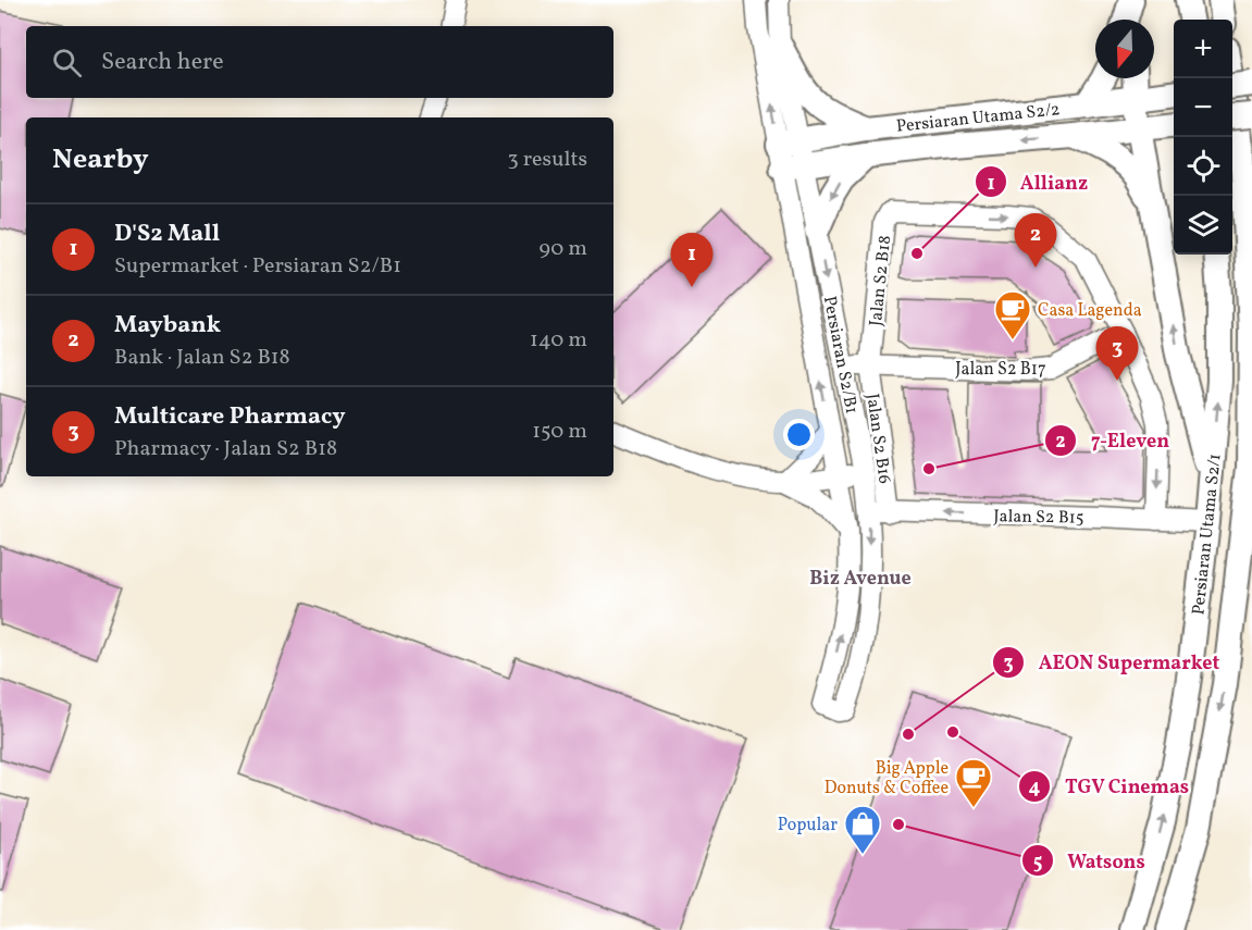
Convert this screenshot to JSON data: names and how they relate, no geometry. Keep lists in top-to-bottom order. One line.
{"streets":{"main road":["Persiaran Utama S2/2","Persiaran Utama S2/1"],"street":["Jalan S2 B18","Persiaran S2/B1","Jalan S2 B17","Jalan S2 B16","Jalan S2 B15"]},"crossings":[["Persiaran Utama S2/2","Persiaran S2/B1"],["Jalan S2 B18","Jalan S2 B17"],["Jalan S2 B18","Jalan S2 B16"],["Jalan S2 B18","Jalan S2 B15"],["Persiaran S2/B1","Jalan S2 B17"],["Persiaran S2/B1","Jalan S2 B15"],["Jalan S2 B17","Jalan S2 B16"],["Jalan S2 B16","Jalan S2 B15"],["Jalan S2 B15","Persiaran Utama S2/1"]],"one_way":["Jalan S2 B15"],"districts":["Biz Avenue"],"places":{"other":["Allianz","7-Eleven","TGV Cinemas","AEON Supermarket","Watsons"],"cafe":["Casa Lagenda","Big Apple Donuts & Coffee"],"shop":["Popular"]},"north":"bottom","page":{"map_buttons":["+","−"],"search":"Search here","heading":["Nearby","3 results"],"list":[{"mark":"1","name":"D'S2 Mall","note":"Supermarket · Persiaran S2/B1","value":"90 m"},{"mark":"2","name":"Maybank","note":"Bank · Jalan S2 B18","value":"140 m"},{"mark":"3","name":"Multicare Pharmacy","note":"Pharmacy · Jalan S2 B18","value":"150 m"}],"pins":["2","1","3"]}}
